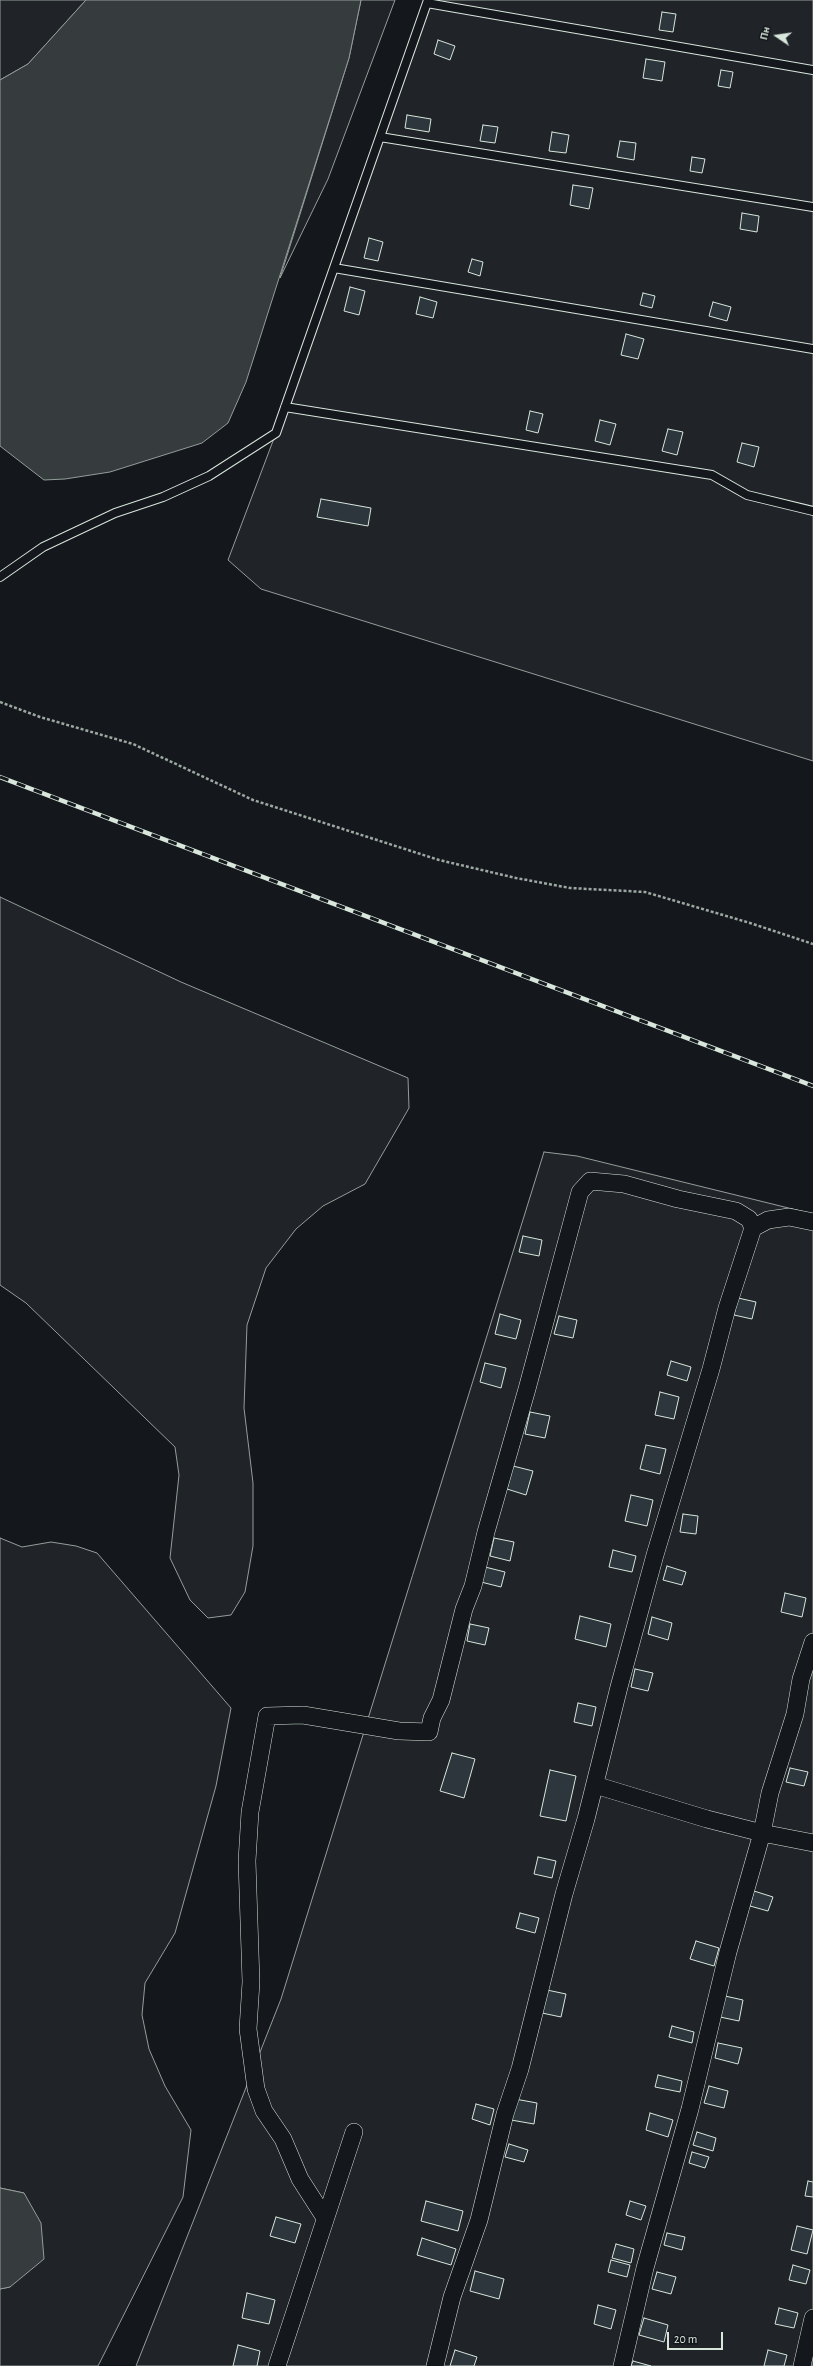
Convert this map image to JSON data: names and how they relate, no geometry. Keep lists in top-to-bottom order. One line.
{"scale_bar":"20 m","north":"left"}
